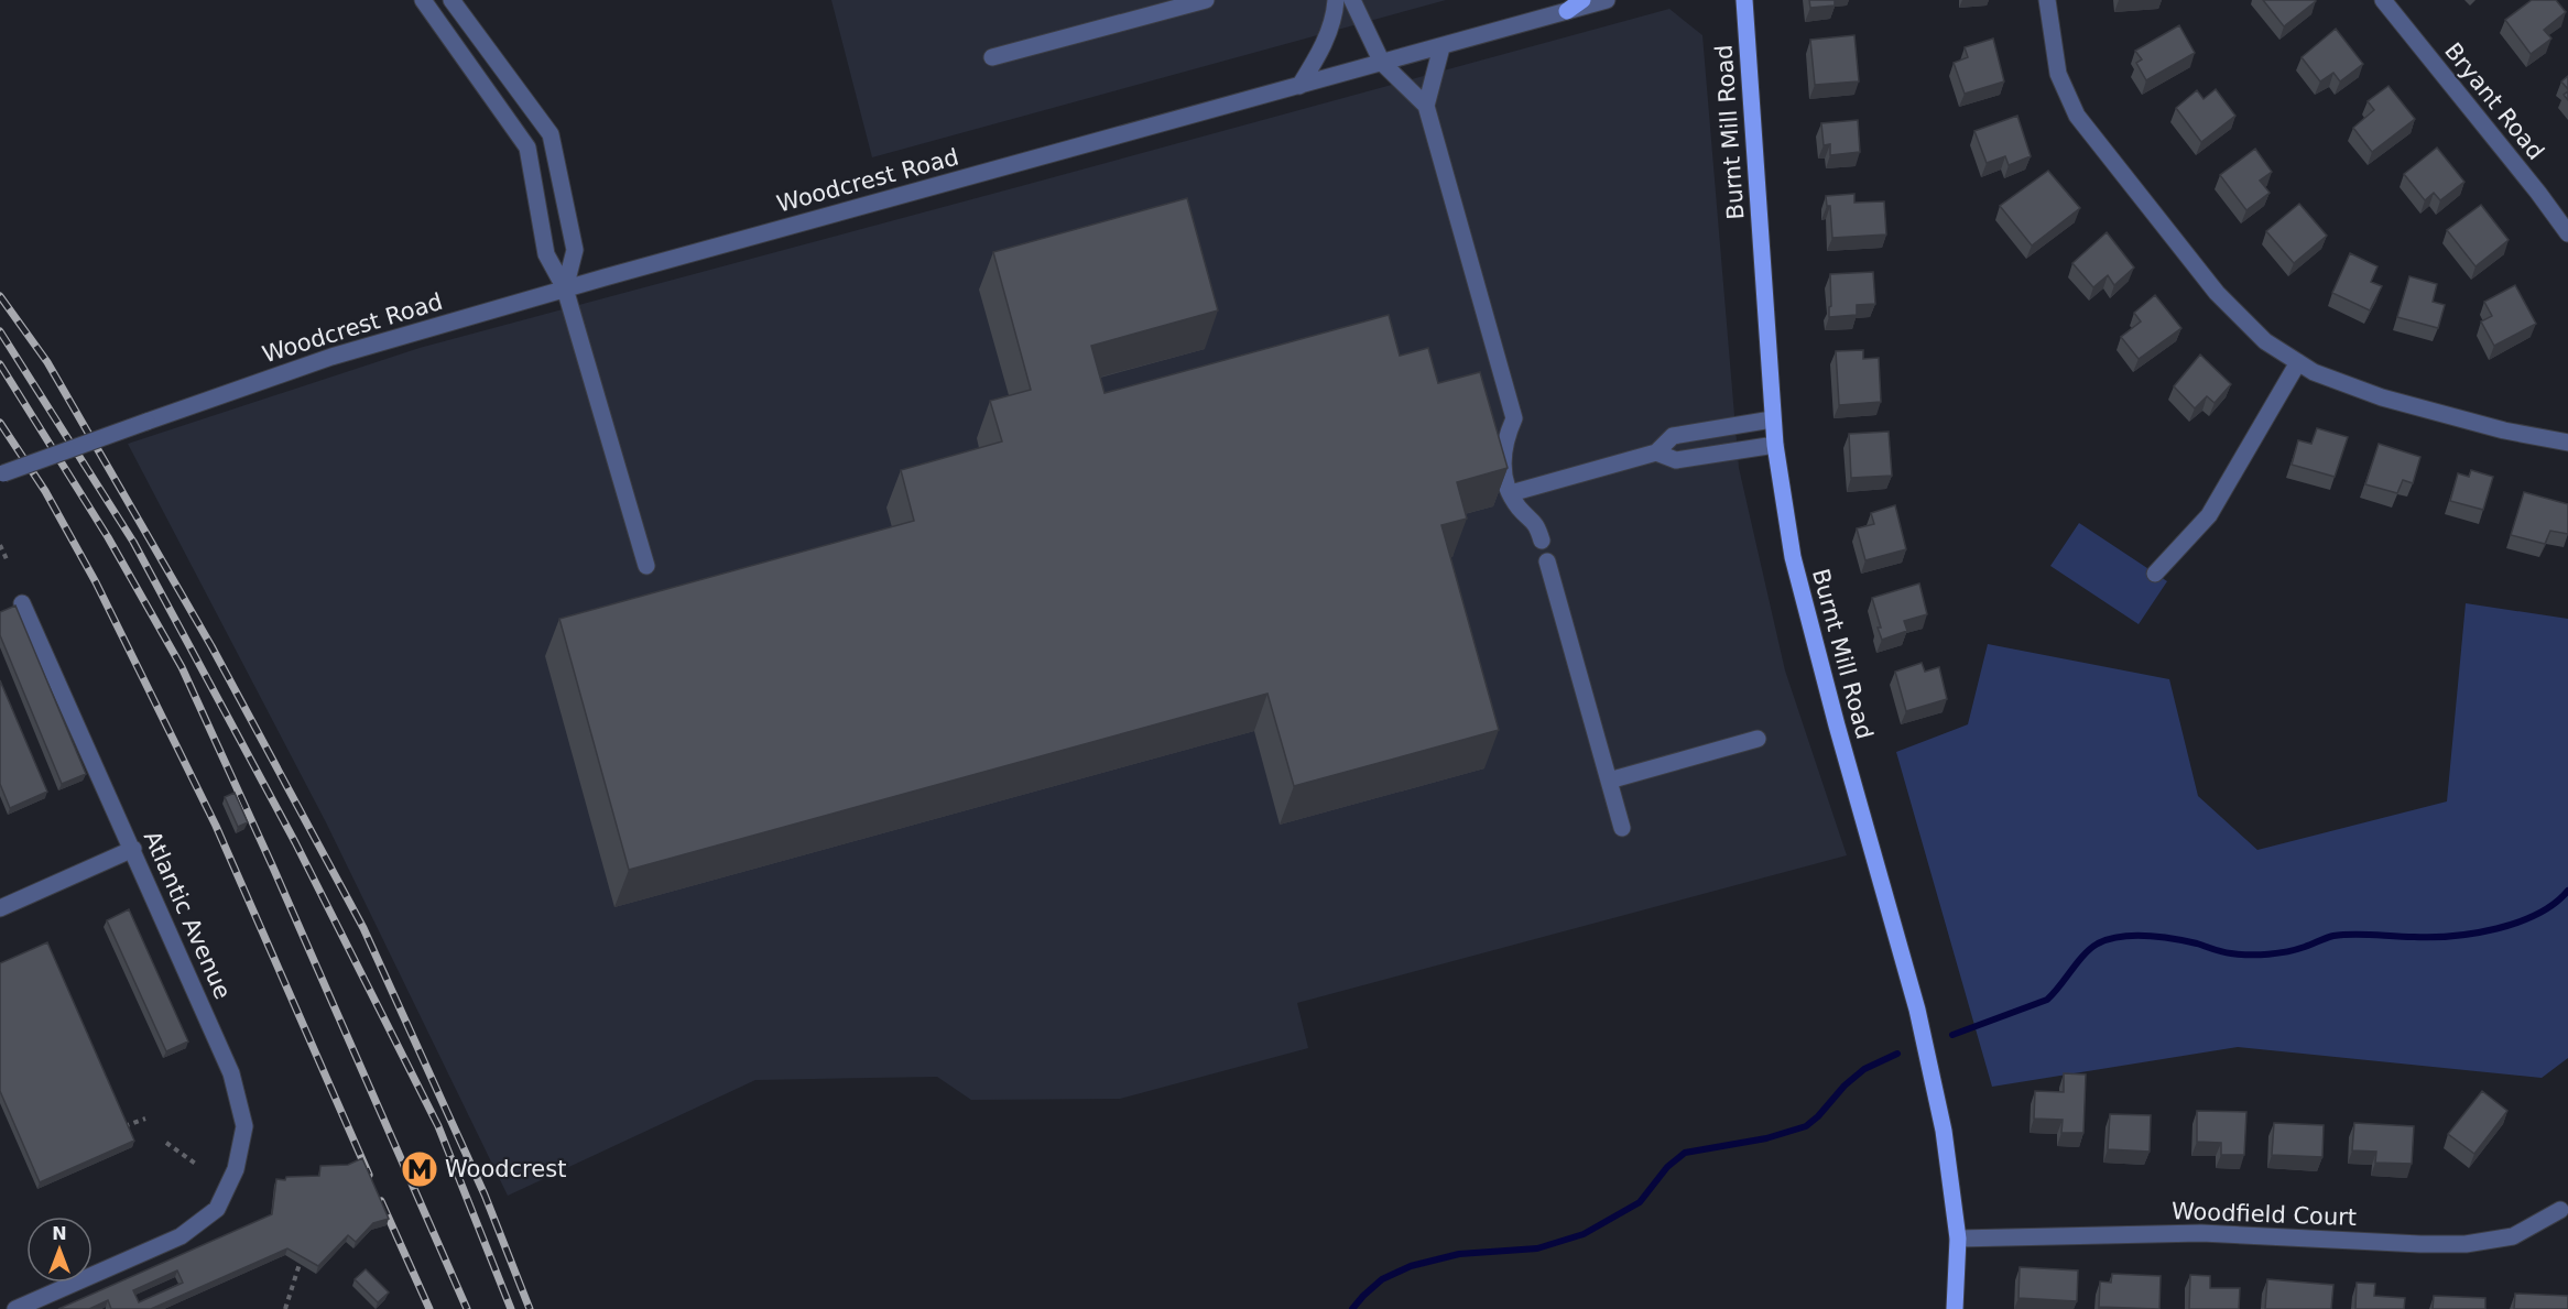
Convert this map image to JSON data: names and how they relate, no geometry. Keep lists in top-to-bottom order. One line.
{"streets":{"main road":["Burnt Mill Road"],"street":["Bryant Road","Woodcrest Road","Atlantic Avenue","Woodfield Court"]},"crossings":[["Burnt Mill Road","Woodfield Court"]],"places":{"metro station":["Woodcrest"]},"north":"top"}
